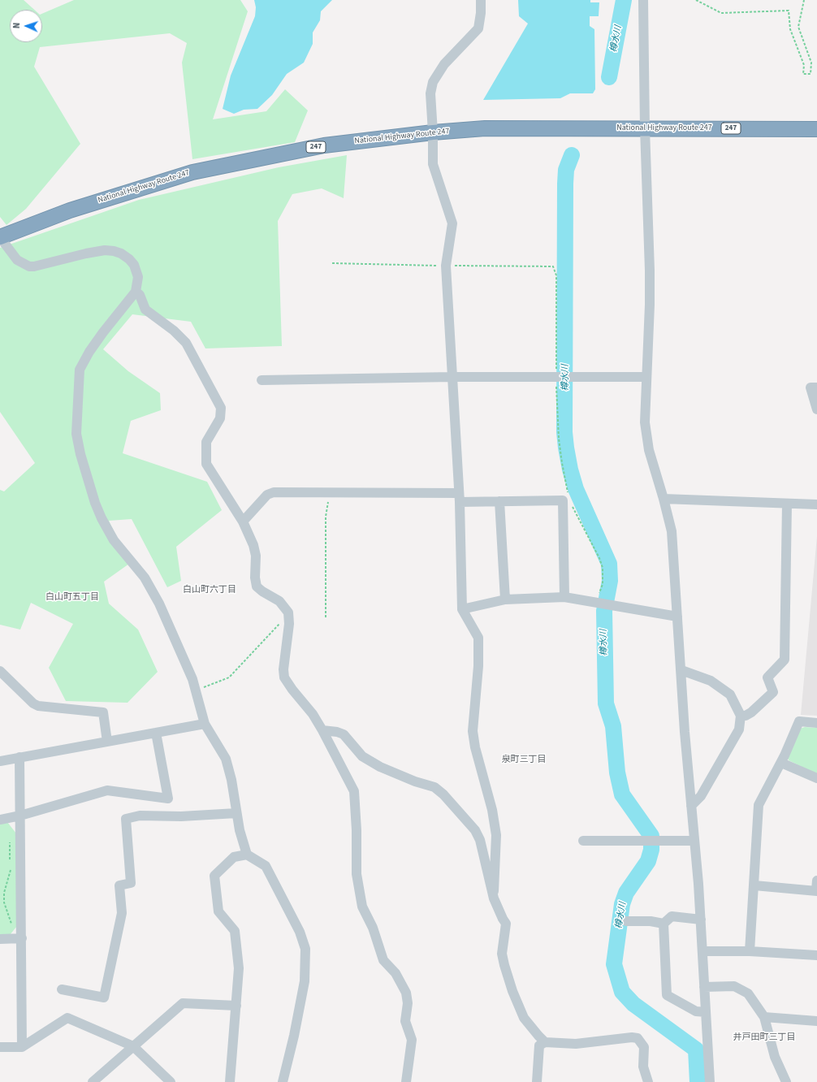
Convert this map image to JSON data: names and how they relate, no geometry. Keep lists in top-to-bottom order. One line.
{"streets":{"highway":["National Highway Route 247","247"]},"districts":["白山町六丁目","白山町五丁目","泉町三丁目","井戸田町三丁目"],"water":["樽水川"],"north":"left"}
